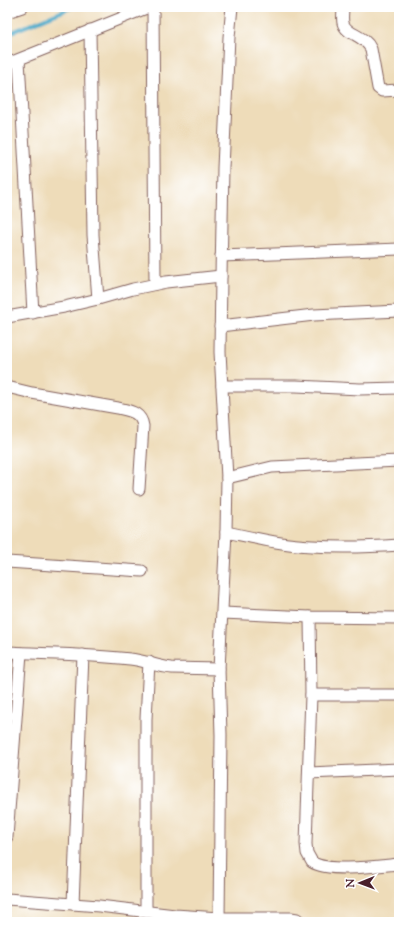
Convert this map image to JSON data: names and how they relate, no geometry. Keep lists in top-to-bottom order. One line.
{"north":"left"}
